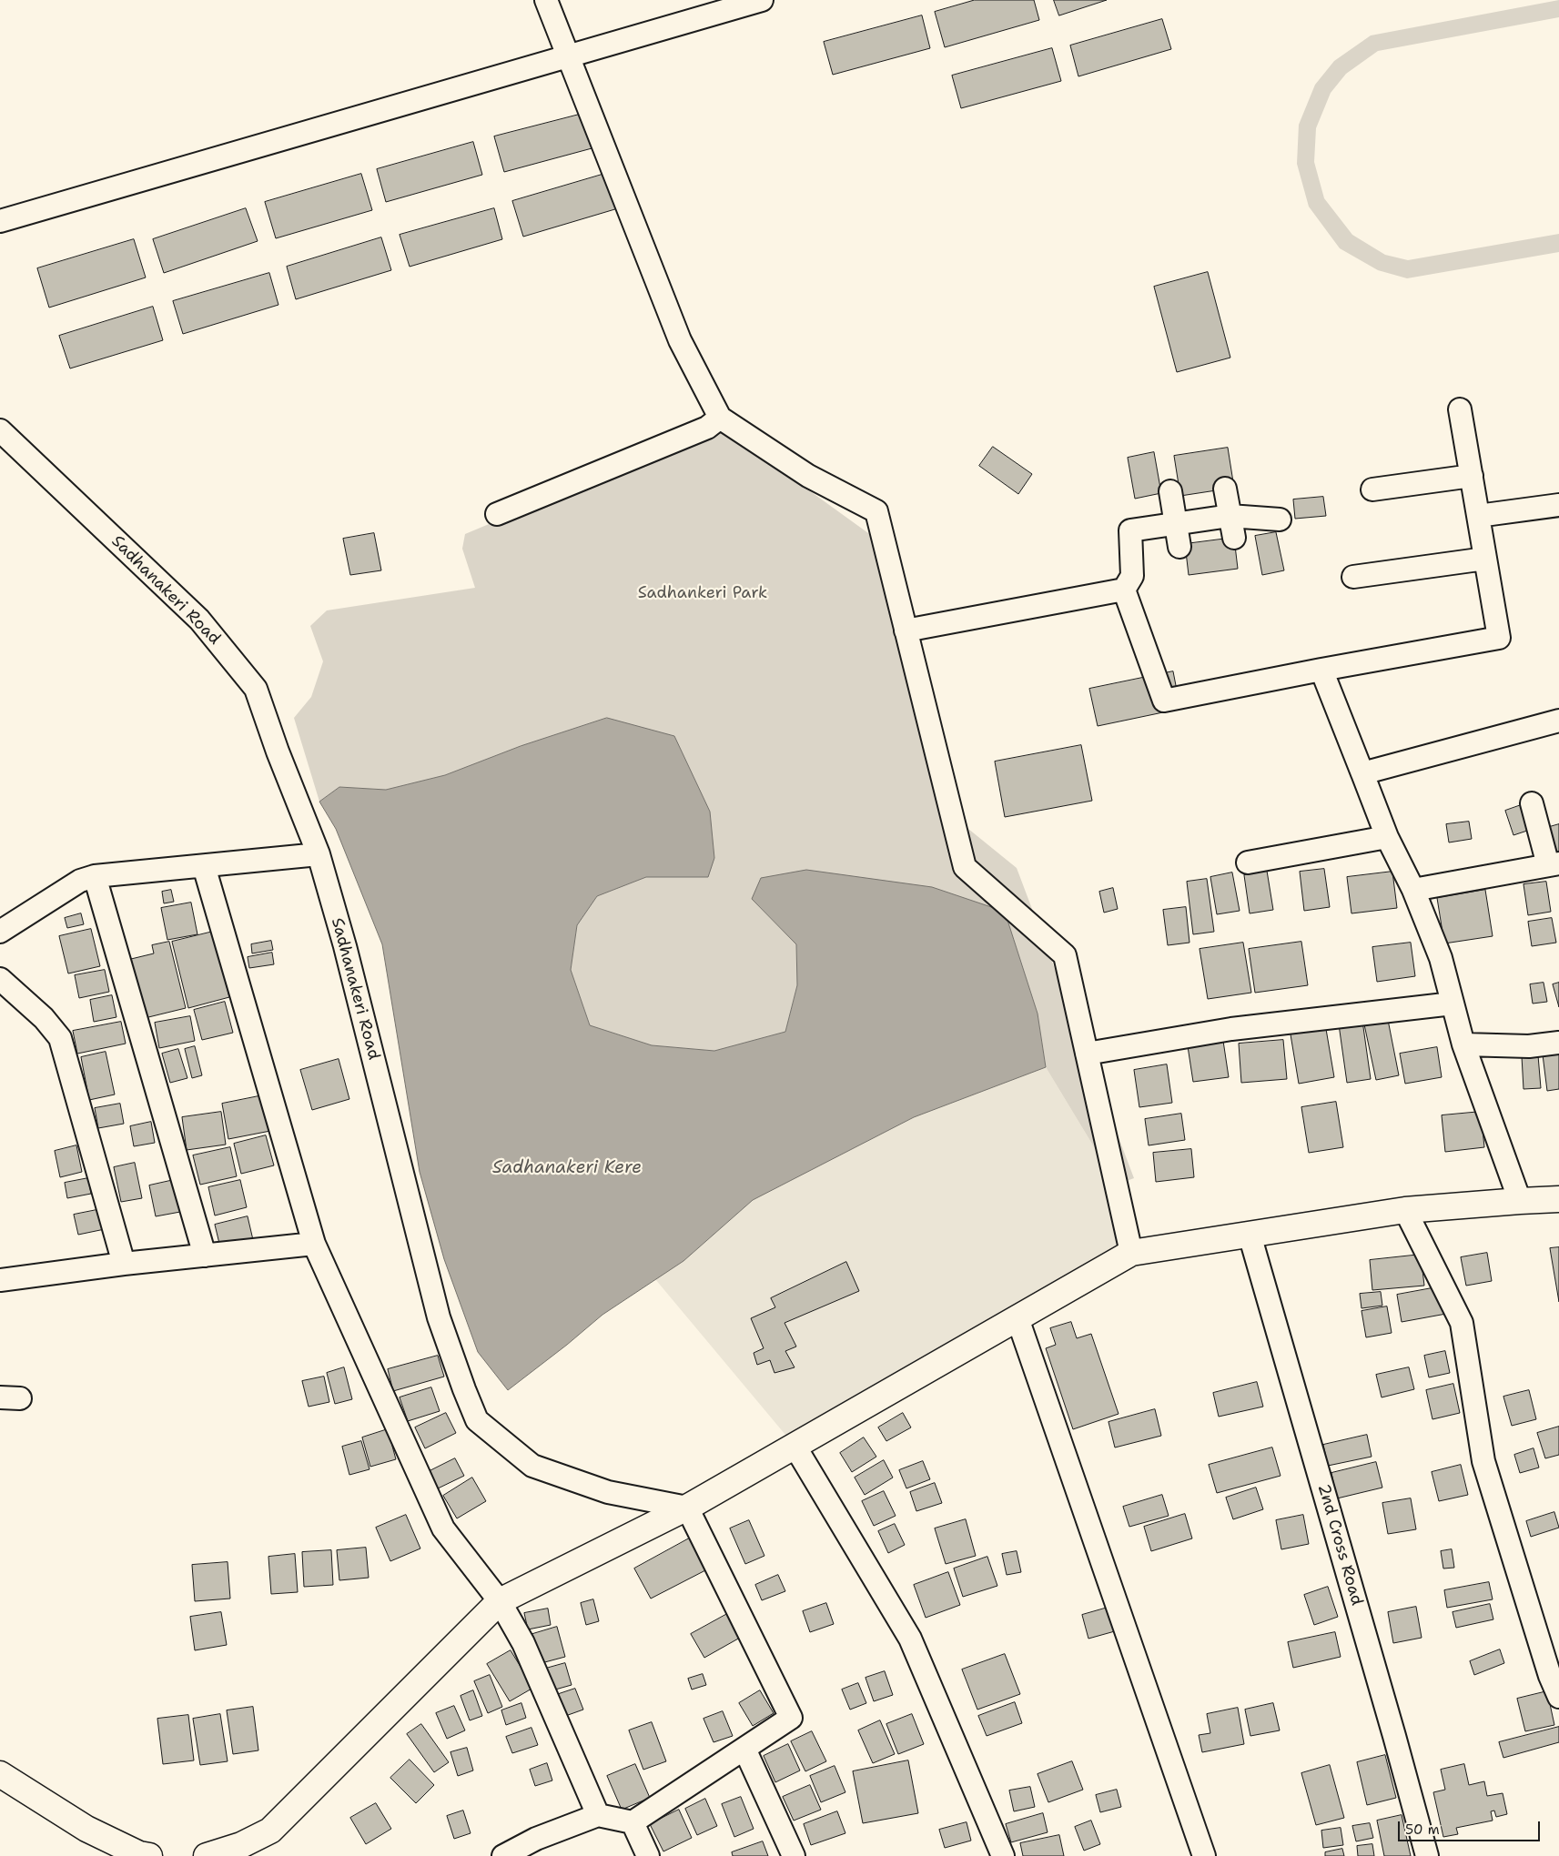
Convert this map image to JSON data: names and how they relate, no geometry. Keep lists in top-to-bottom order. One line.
{"streets":{"street":["Sadhanakeri Road","2nd Cross Road"]},"water":["Sadhanakeri Kere"],"parks":["Sadhankeri Park"],"scale_bar":"50 m"}
